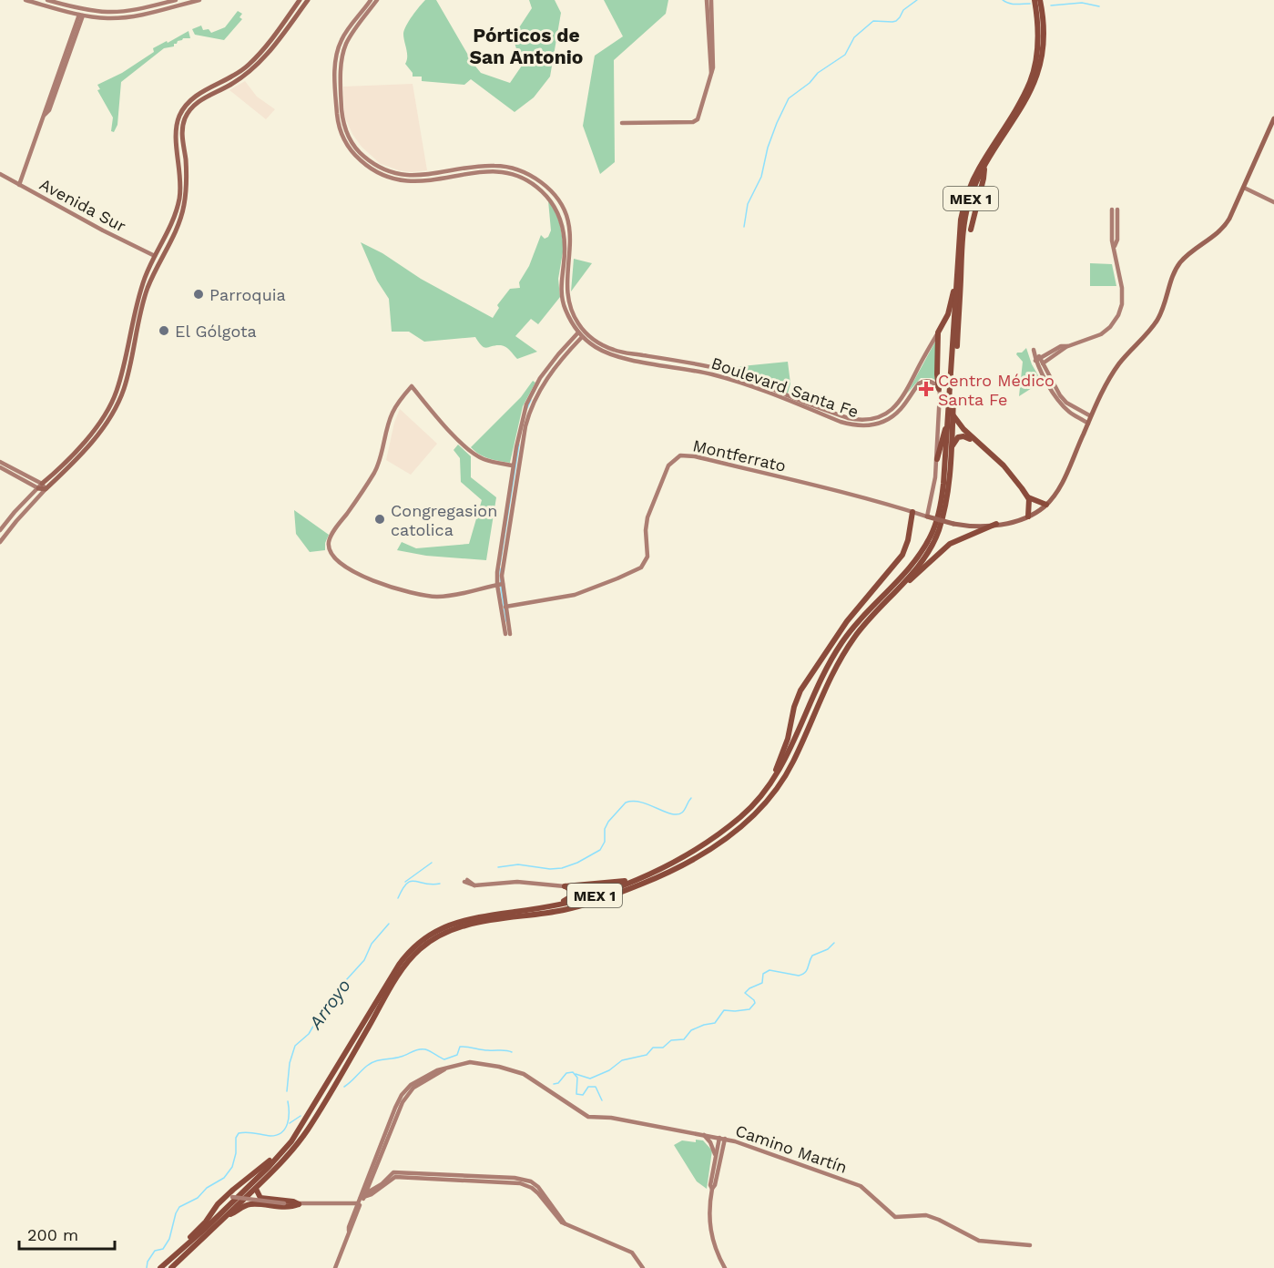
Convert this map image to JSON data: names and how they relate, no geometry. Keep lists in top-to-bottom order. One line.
{"streets":{"highway":["MEX 1"],"street":["Avenida Sur","Boulevard Santa Fe","Montferrato","Camino Martín"]},"districts":["Pórticos de San Antonio"],"water":["Arroyo"],"places":{"other":["Parroquia","El Gólgota","Congregasion catolica"],"health":["Centro Médico Santa Fe"]},"scale_bar":"200 m"}
